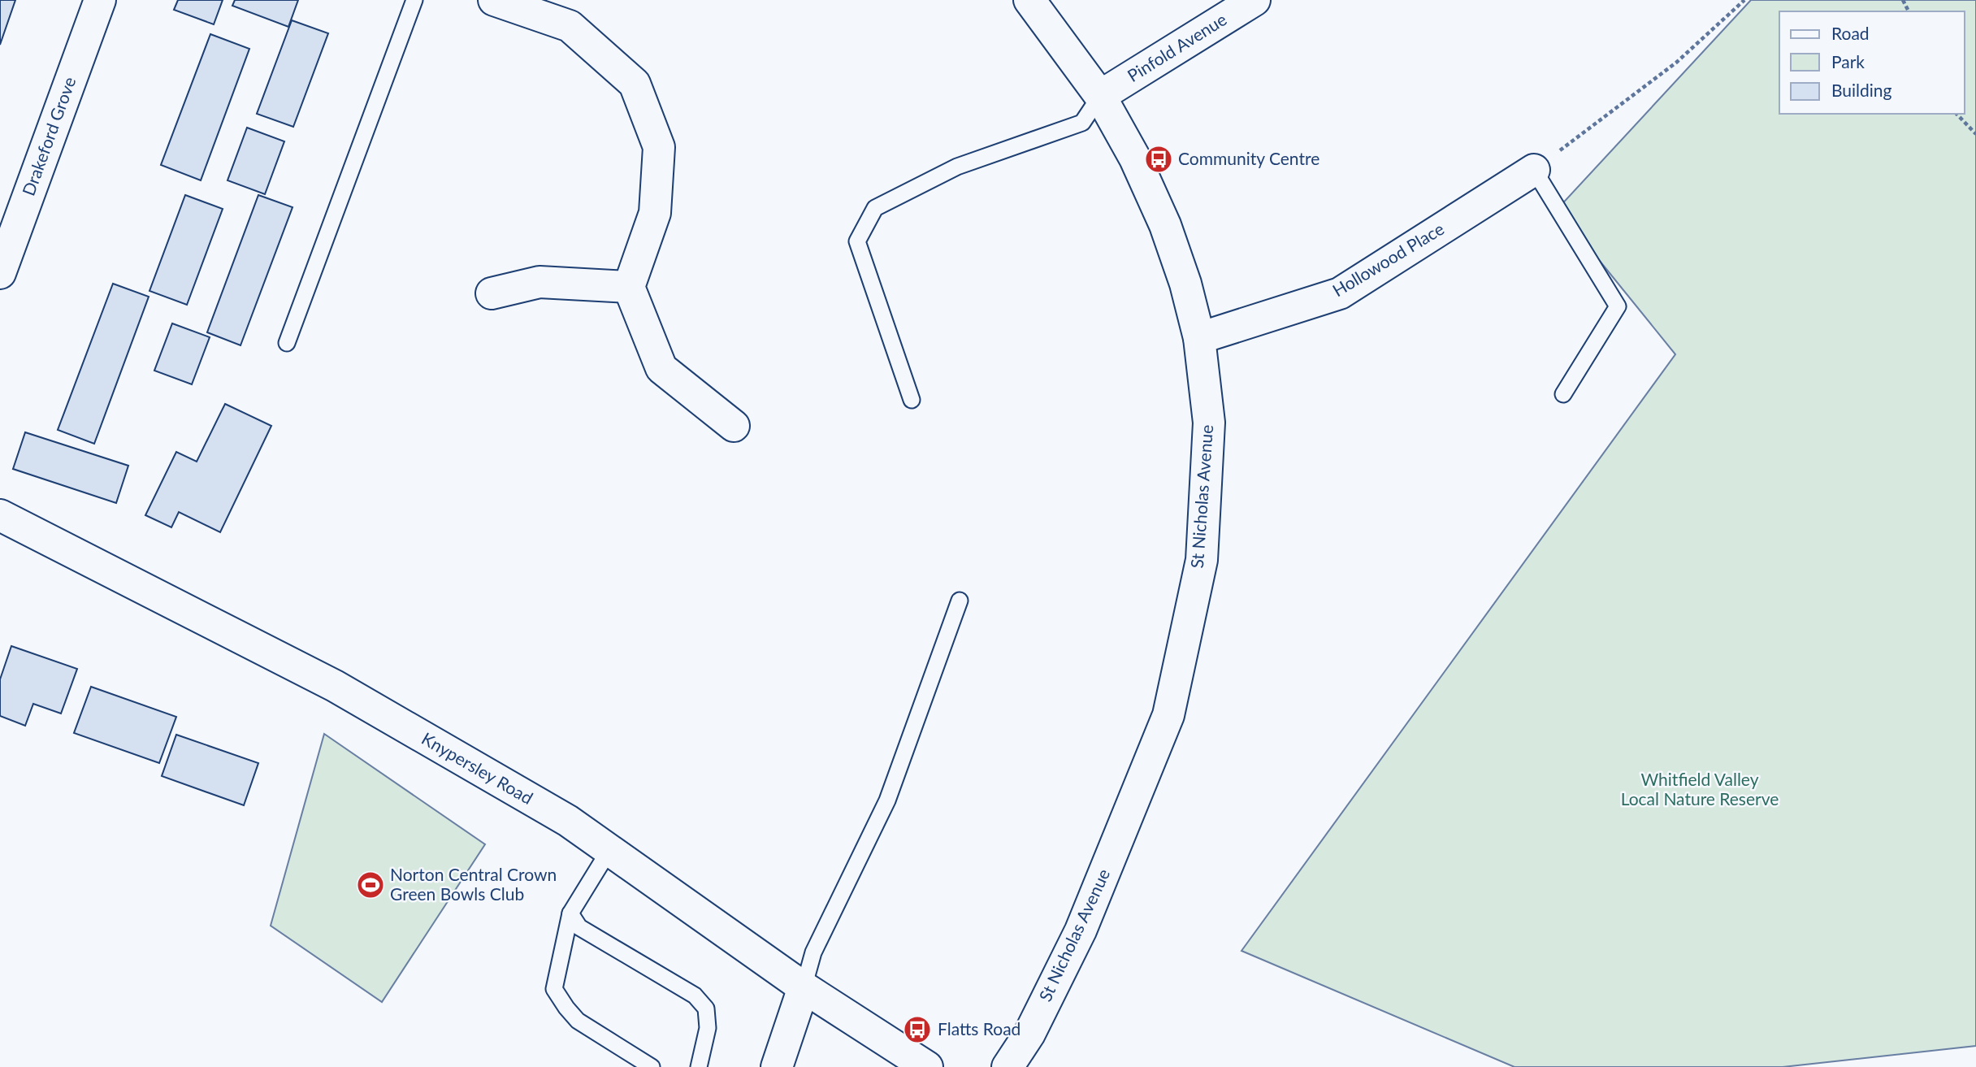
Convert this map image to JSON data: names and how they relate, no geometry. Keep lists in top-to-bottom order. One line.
{"streets":{"street":["Pinfold Avenue","Drakeford Grove","Hollowood Place","St Nicholas Avenue","Knypersley Road"]},"crossings":[["Pinfold Avenue","St Nicholas Avenue"],["Hollowood Place","St Nicholas Avenue"]],"parks":["Whitfield Valley Local Nature Reserve"],"places":{"bus stop":["Community Centre","Flatts Road"],"sports":["Norton Central Crown Green Bowls Club"]},"legend":["Road","Park","Building"]}
